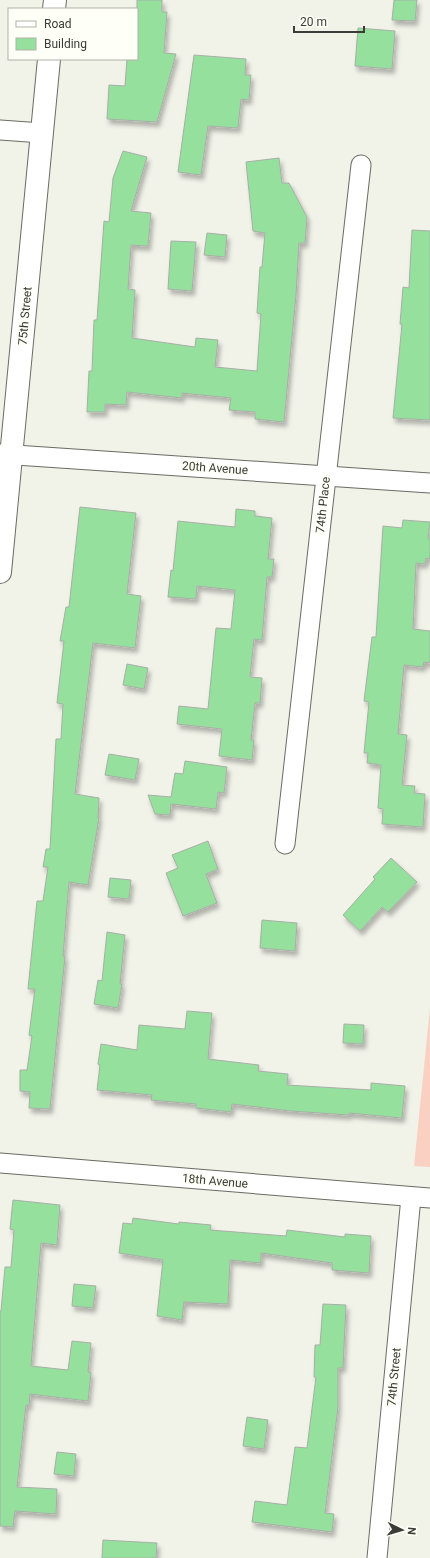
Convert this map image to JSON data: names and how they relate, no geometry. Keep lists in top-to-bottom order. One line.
{"streets":{"street":["75th Street","20th Avenue","74th Place","18th Avenue","74th Street"]},"crossings":[["75th Street","20th Avenue"],["20th Avenue","74th Place"],["18th Avenue","74th Street"]],"legend":["Road","Building"],"scale_bar":"20 m","north":"right"}
